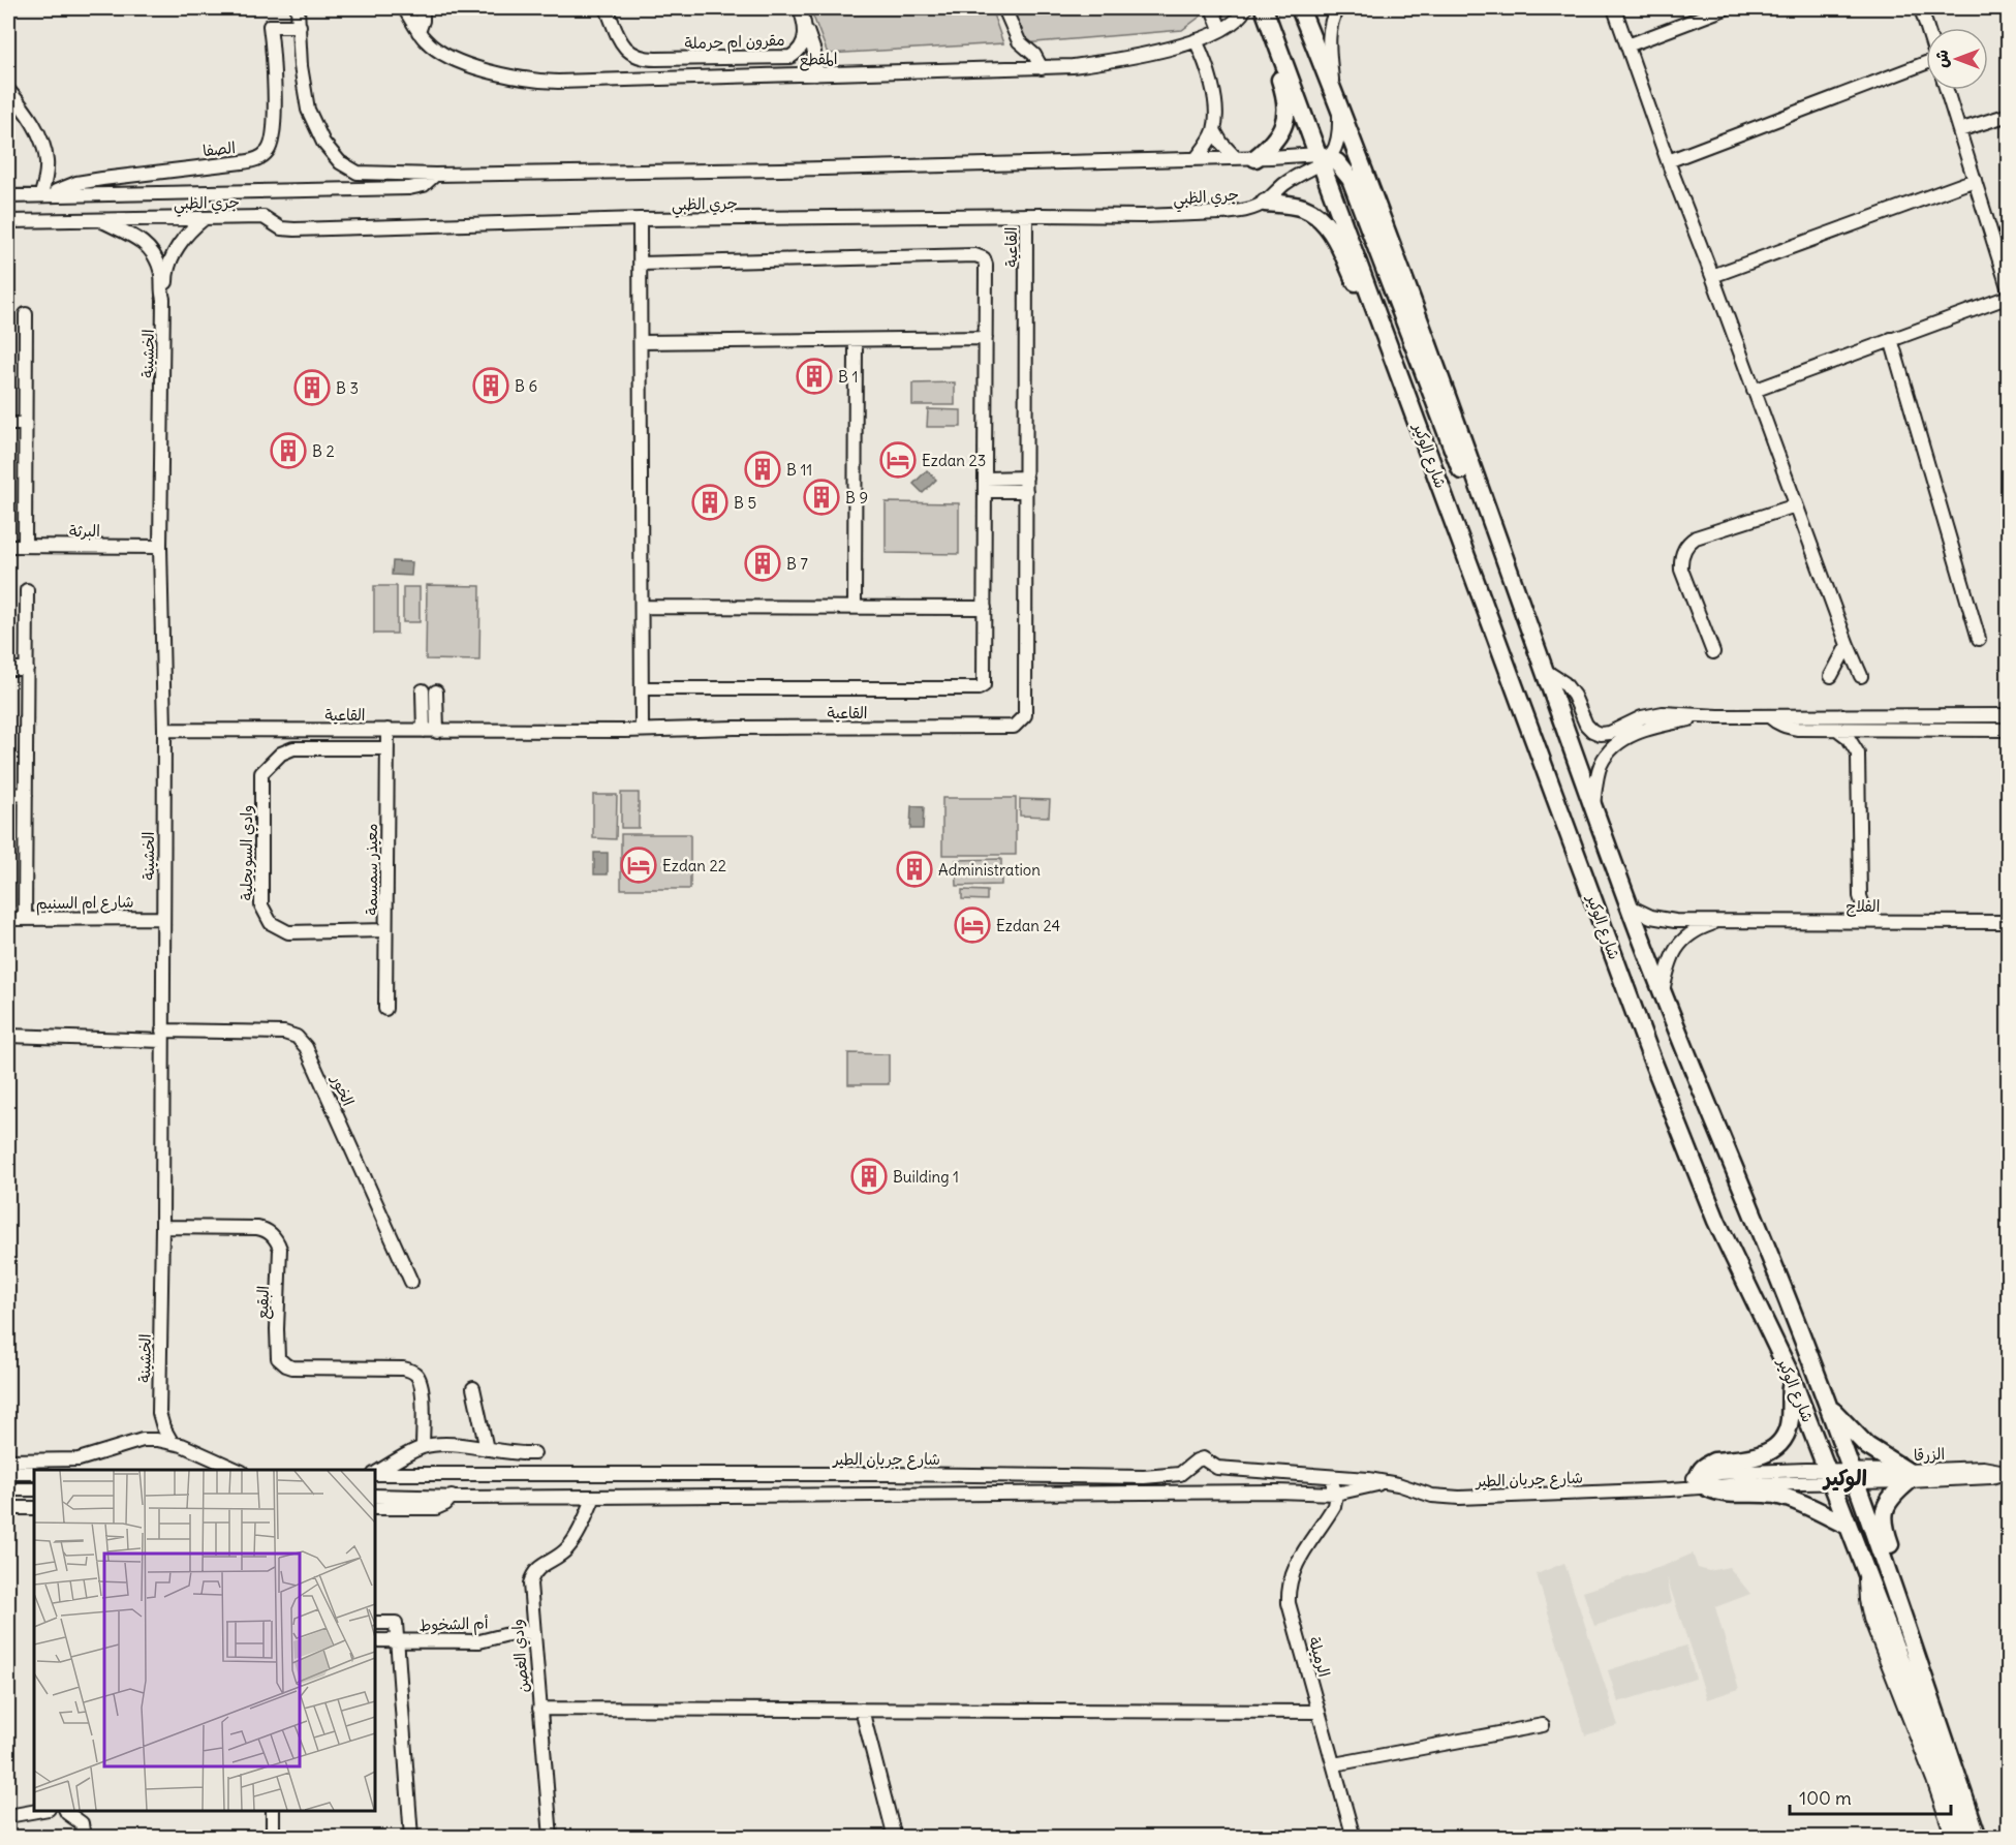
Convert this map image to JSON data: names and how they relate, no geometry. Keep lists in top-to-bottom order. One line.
{"streets":{"main road":["شارع الوكير"],"street":["مقرون ام حرملة","المقطع","الصفا","جري الظبي","القاعية","الخشينة","البرثة","وادي السويحلية","معيذر سمسمة","شارع ام السنيم","الفلاح","الخور","البقيع","الزرقا","شارع جريان الطير","أم الشخوط","وادي الغصن","الرميلة"]},"crossings":[["الصفا","جري الظبي"],["جري الظبي","القاعية"],["جري الظبي","شارع الوكير"],["القاعية","الخشينة"],["القاعية","معيذر سمسمة"],["الخشينة","البرثة"],["الخشينة","شارع ام السنيم"],["الخشينة","الخور"],["الخشينة","البقيع"],["شارع الوكير","الفلاح"],["شارع الوكير","الزرقا"],["شارع الوكير","شارع جريان الطير"],["وادي السويحلية","معيذر سمسمة"],["الزرقا","شارع جريان الطير"],["شارع جريان الطير","وادي الغصن"],["شارع جريان الطير","الرميلة"],["أم الشخوط","وادي الغصن"]],"districts":["الوكير"],"places":{"building":["B 1","B 6","B 3","B 2","B 11","B 9","B 5","B 7","Administration","Building 1"],"hotel":["Ezdan 23","Ezdan 22","Ezdan 24"]},"scale_bar":"100 m","north":"left"}
